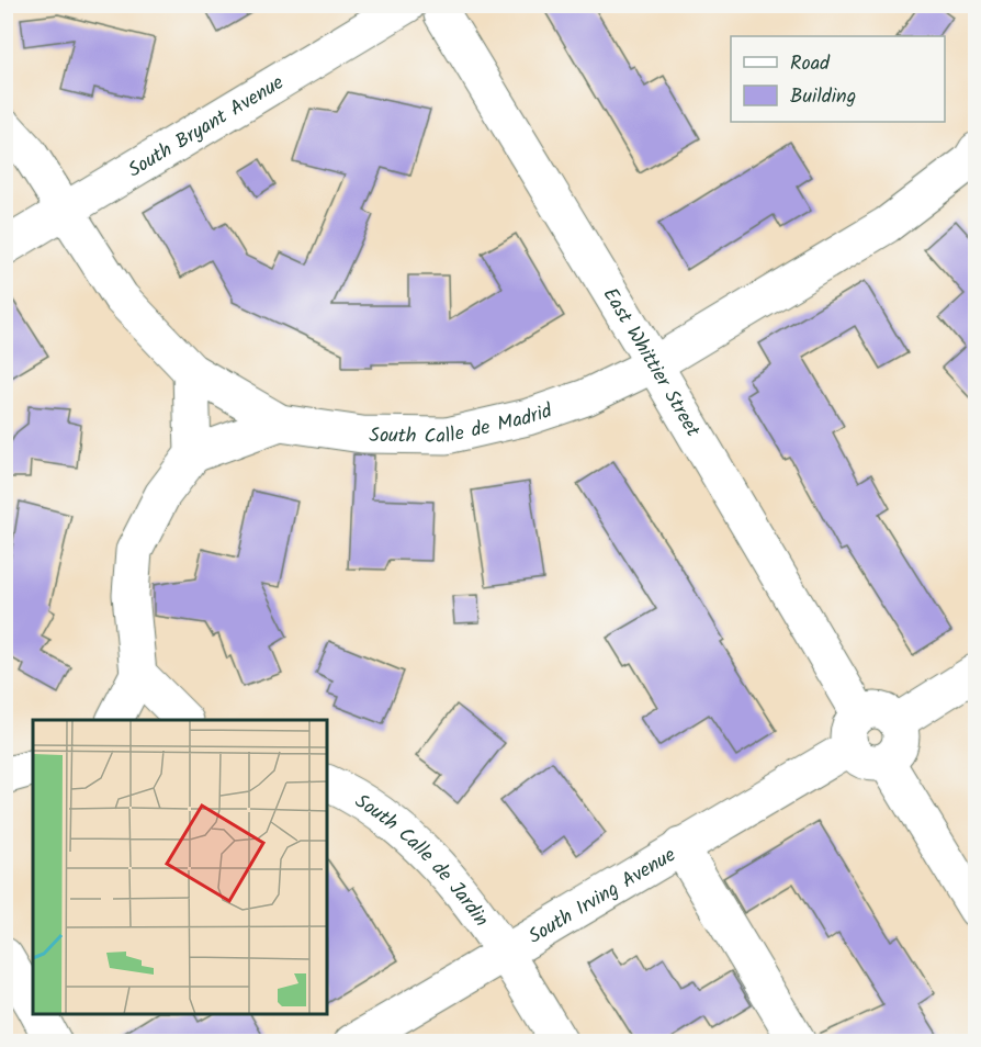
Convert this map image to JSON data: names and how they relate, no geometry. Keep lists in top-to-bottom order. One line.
{"streets":{"street":["South Bryant Avenue","East Whittier Street","South Calle de Madrid","South Calle de Jardin","South Irving Avenue"]},"crossings":[["South Bryant Avenue","East Whittier Street"],["South Bryant Avenue","South Calle de Madrid"],["East Whittier Street","South Calle de Madrid"],["East Whittier Street","South Irving Avenue"],["South Calle de Jardin","South Irving Avenue"]],"legend":["Road","Building"]}
